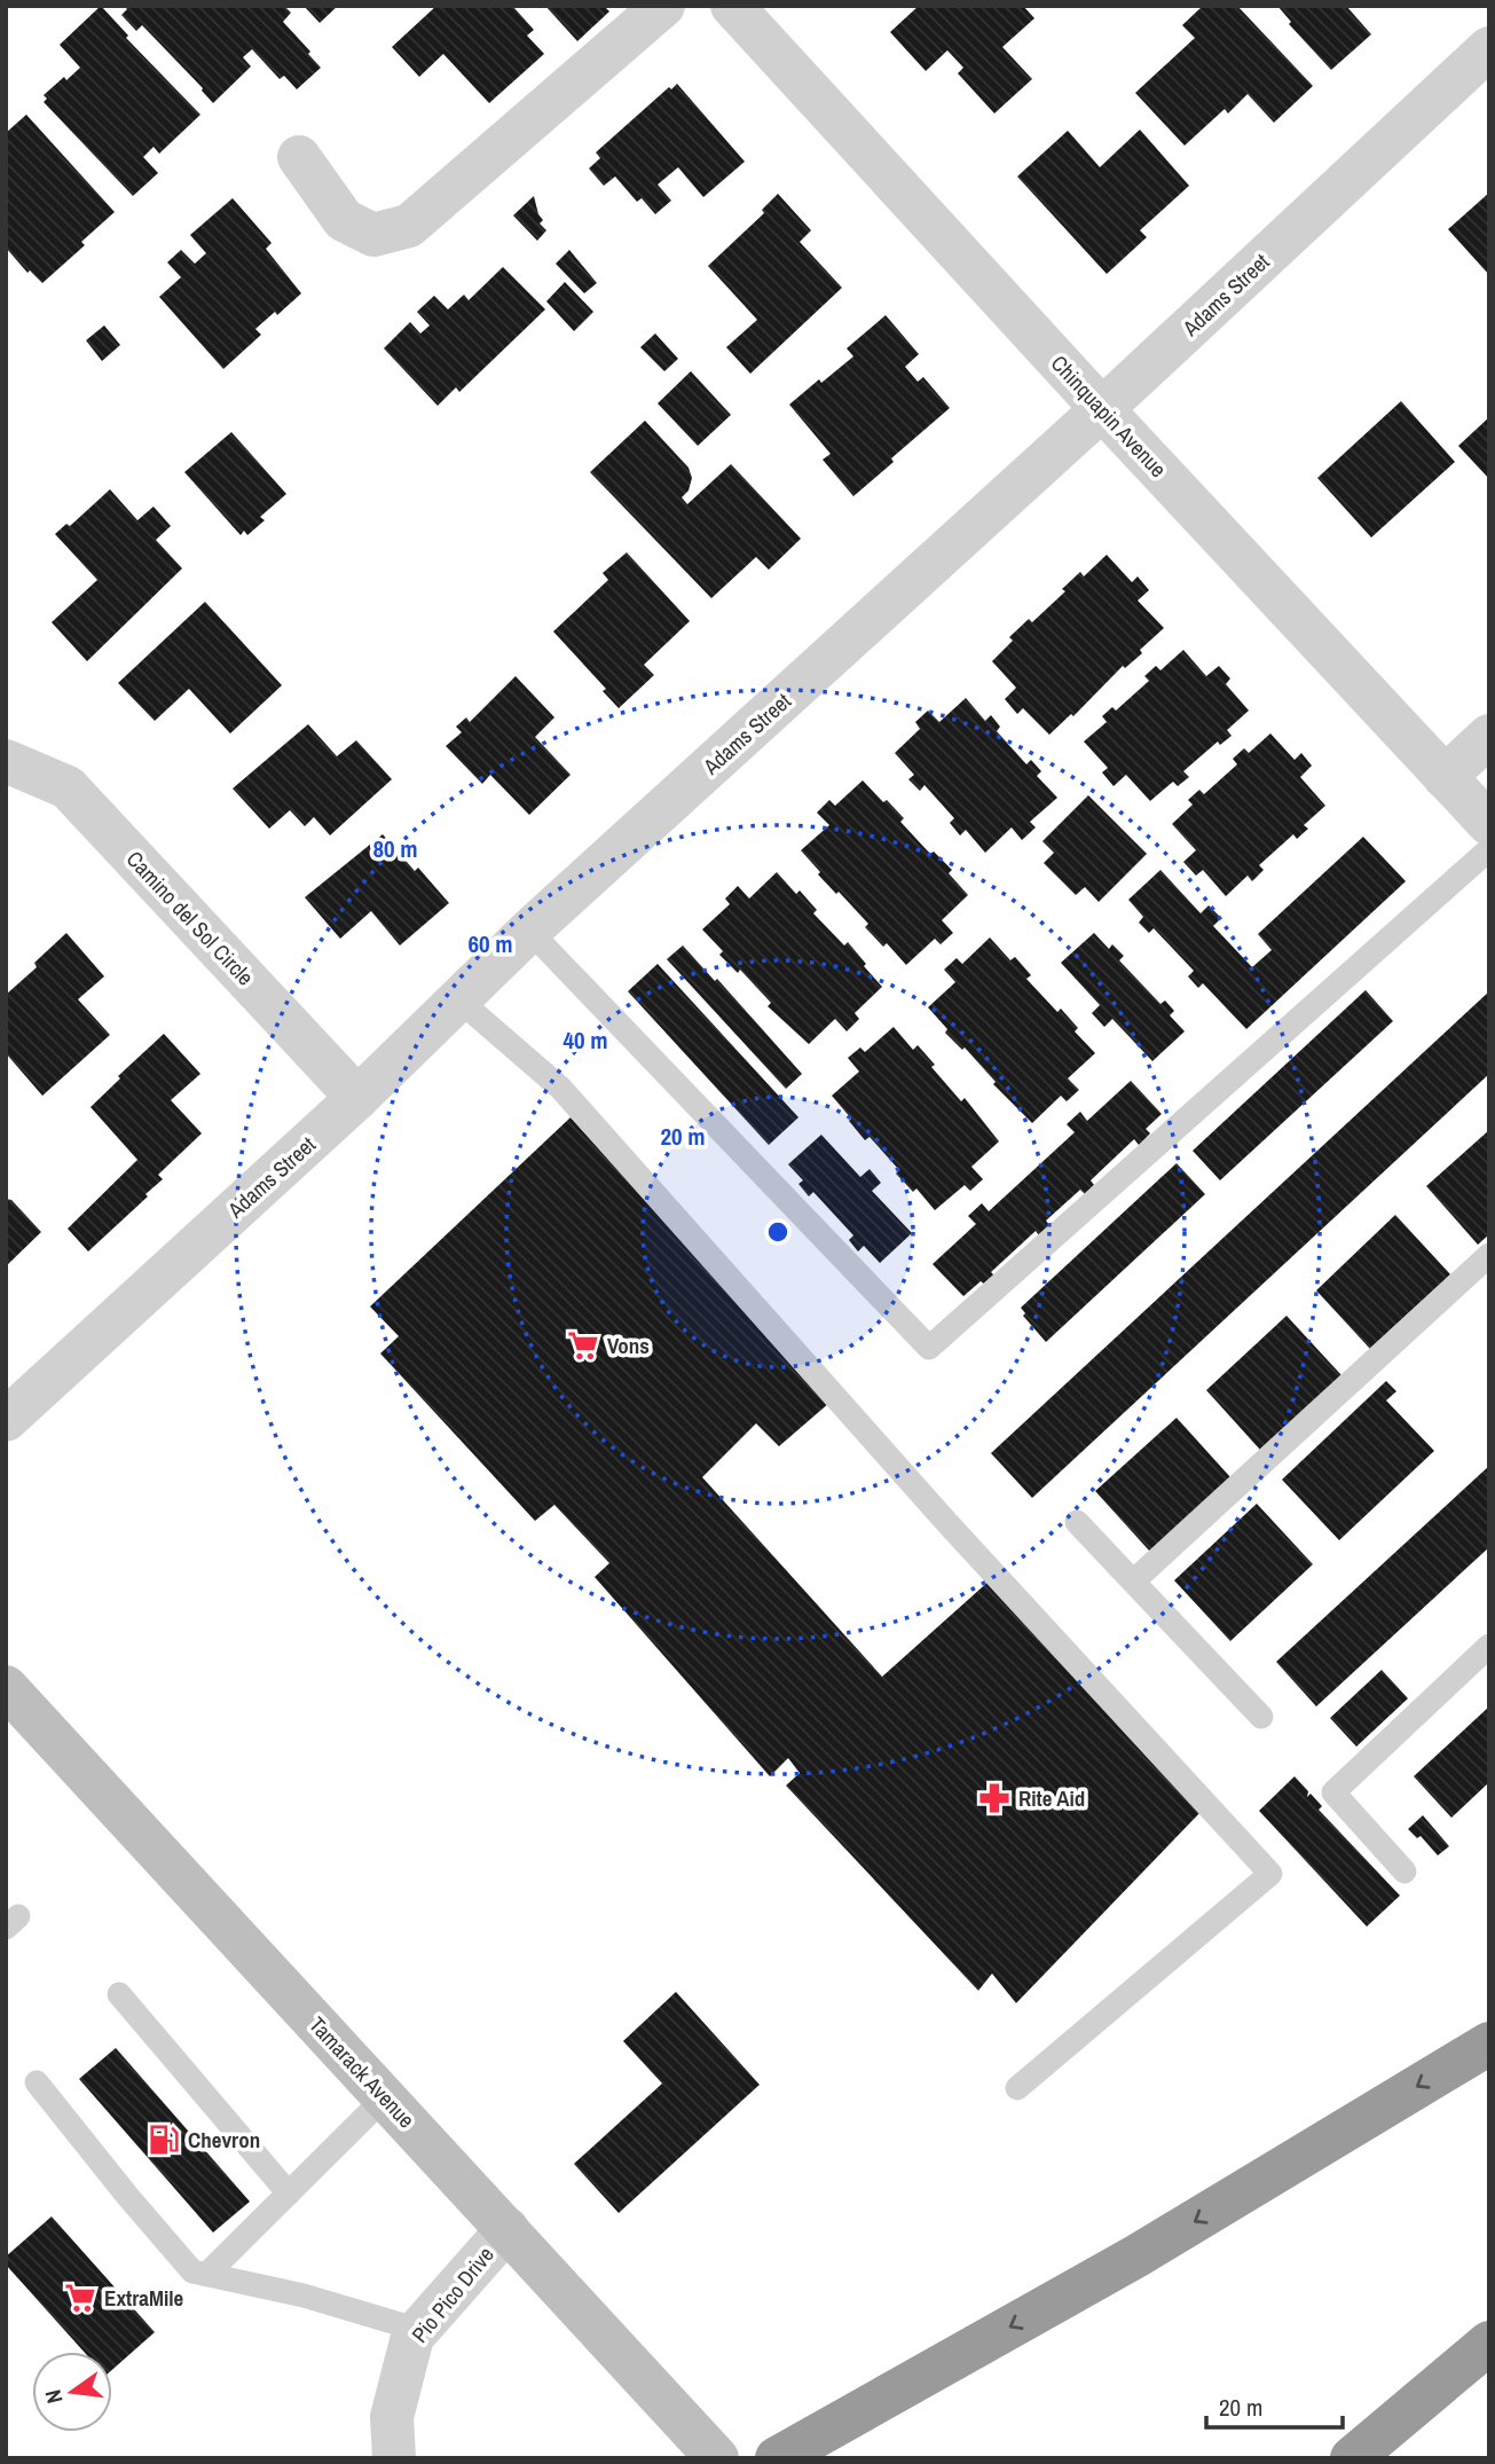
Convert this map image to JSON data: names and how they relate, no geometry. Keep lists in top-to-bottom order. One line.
{"streets":{"main road":["Tamarack Avenue"],"street":["Adams Street","Chinquapin Avenue","Camino del Sol Circle","Pio Pico Drive"]},"crossings":[["Adams Street","Chinquapin Avenue"],["Adams Street","Camino del Sol Circle"],["Tamarack Avenue","Pio Pico Drive"]],"places":{"supermarket":["Vons","ExtraMile"],"pharmacy":["Rite Aid"],"fuel station":["Chevron"]},"scale_bar":"20 m","north":"left","rings":["80 m","60 m","40 m","20 m"]}
